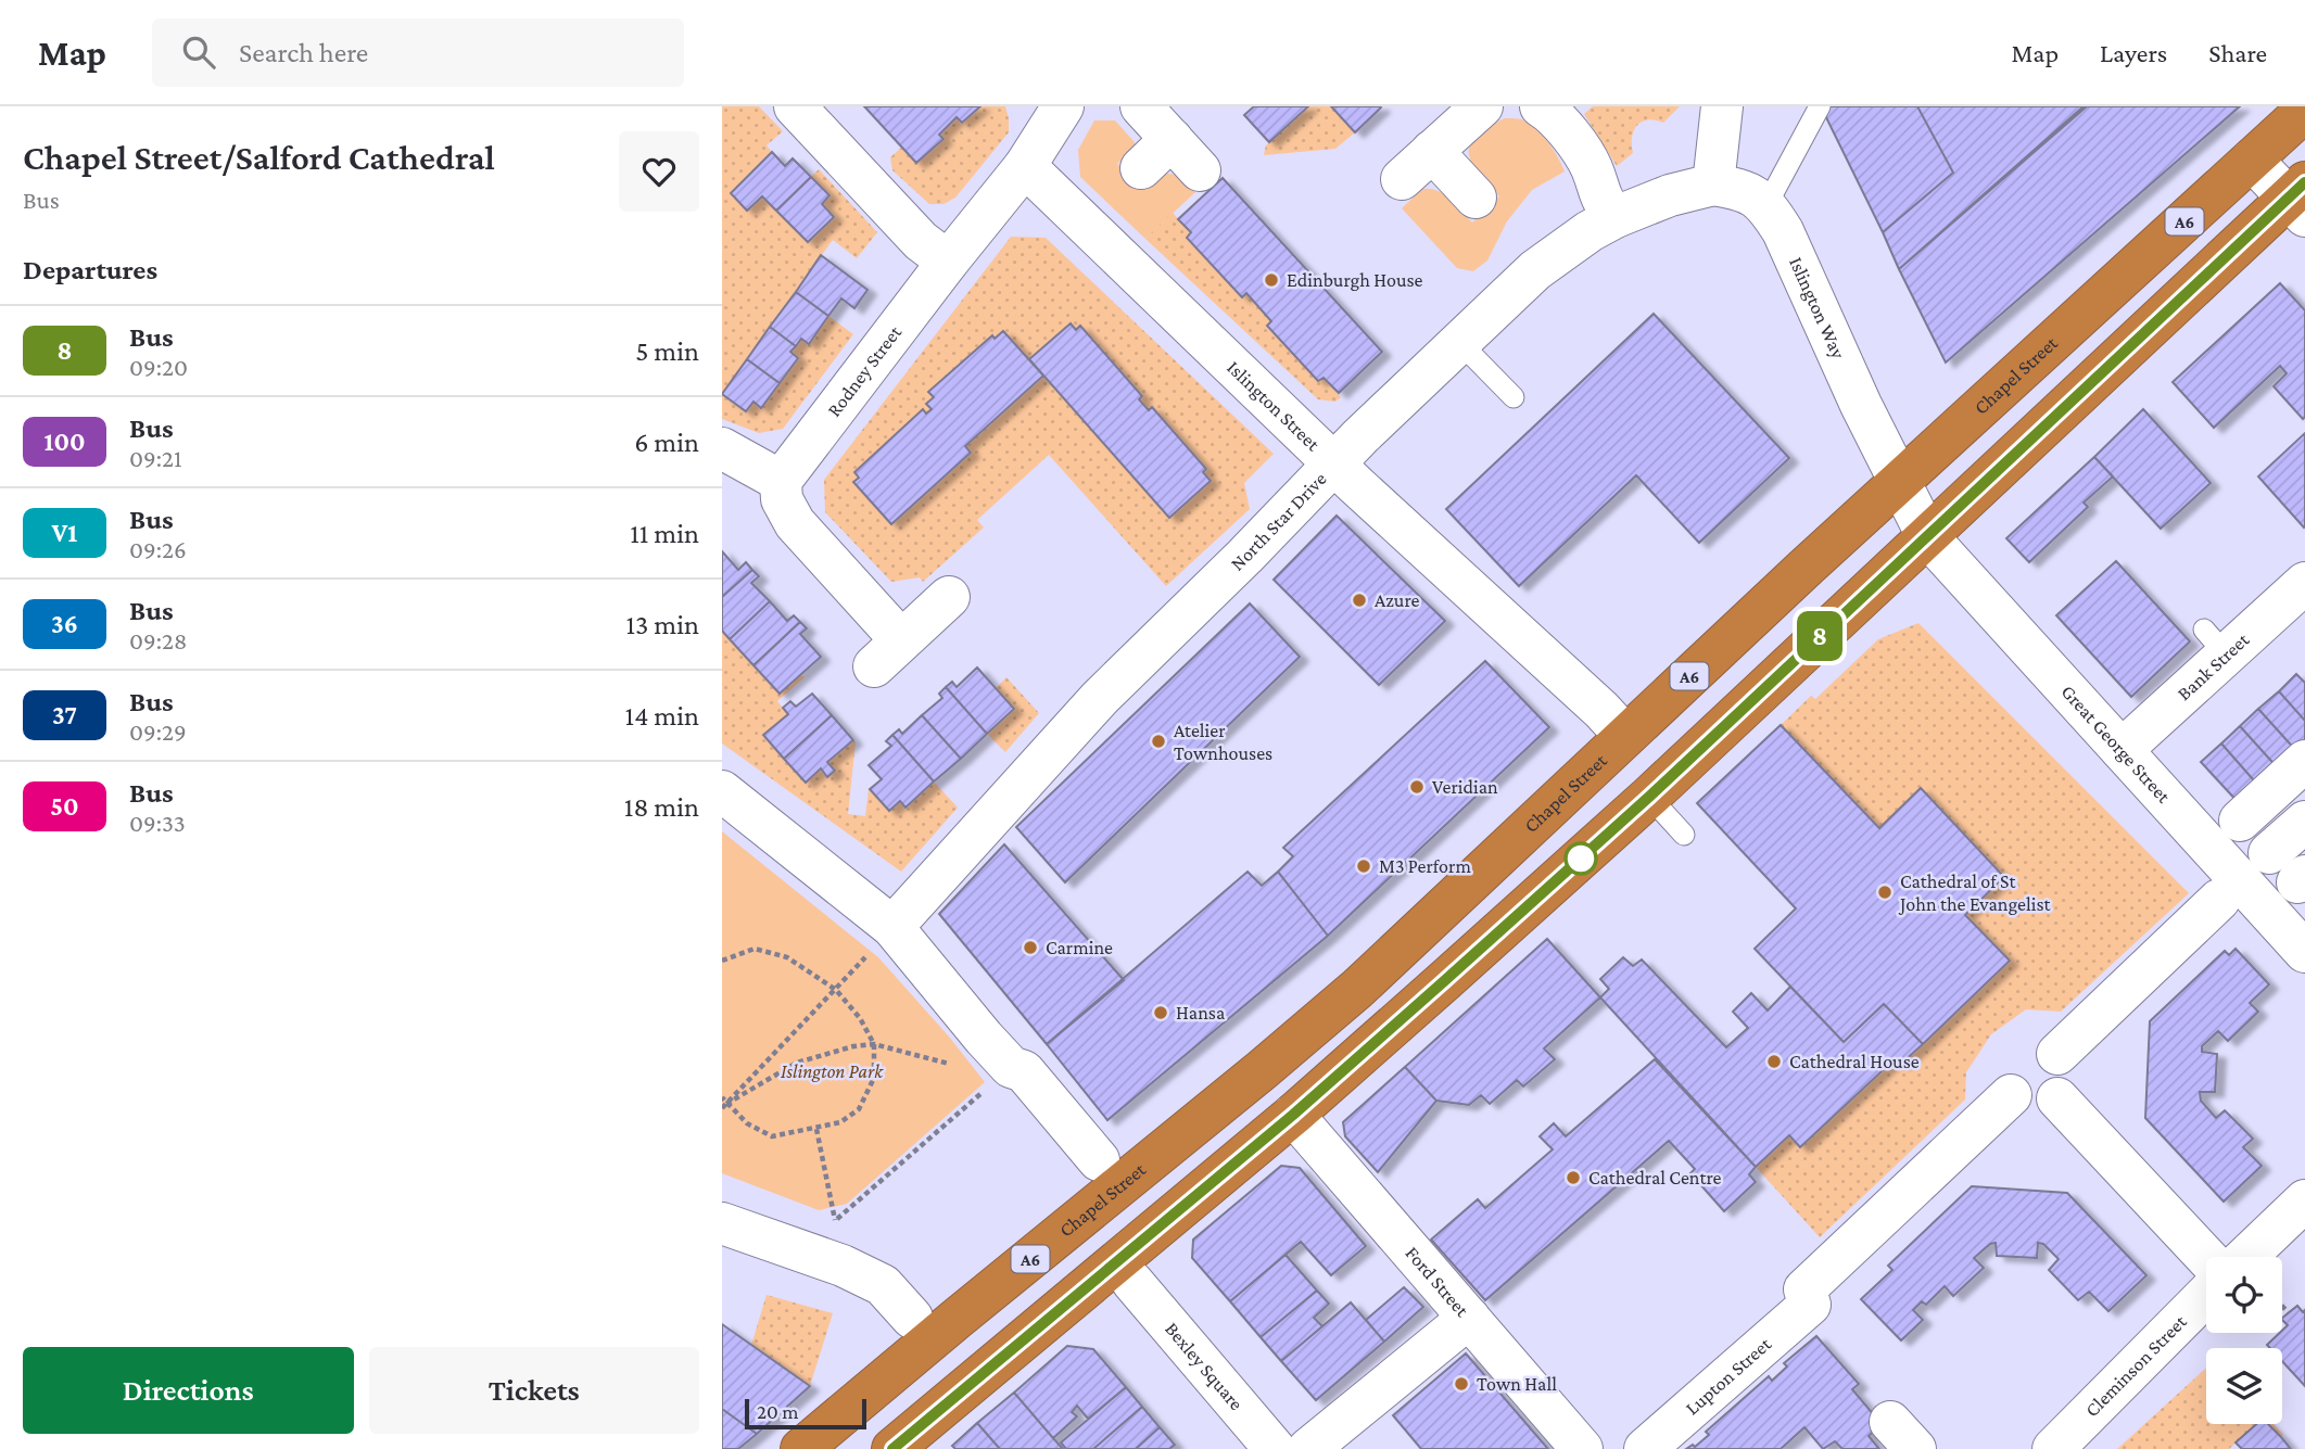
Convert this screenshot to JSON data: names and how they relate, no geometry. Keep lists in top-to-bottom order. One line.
{"streets":{"highway":["A6","Chapel Street"],"street":["Islington Way","Rodney Street","Islington Street","North Star Drive","Bank Street","Great George Street","Ford Street","Bexley Square","Cleminson Street","Lupton Street"]},"crossings":[["Islington Way","Chapel Street"],["Islington Way","Great George Street"],["Rodney Street","Islington Street"],["Chapel Street","Islington Street"],["Islington Street","North Star Drive"],["Bank Street","Great George Street"]],"parks":["Islington Park"],"places":["Edinburgh House","Azure","Atelier Townhouses","Veridian","M3 Perform","Cathedral of St John the Evangelist","Carmine","Hansa","Cathedral House","Cathedral Centre","Town Hall"],"lines":["bus line 8"],"scale_bar":"20 m","page":{"header":"Map","search":"Search here","nav":["Map","Layers","Share"],"heading":[["Chapel Street/Salford Cathedral","Bus"],"Departures"],"on_map":"8","list":[{"mark":"8","name":"Bus","note":"09:20","value":"5 min"},{"mark":"100","name":"Bus","note":"09:21","value":"6 min"},{"mark":"V1","name":"Bus","note":"09:26","value":"11 min"},{"mark":"36","name":"Bus","note":"09:28","value":"13 min"},{"mark":"37","name":"Bus","note":"09:29","value":"14 min"},{"mark":"50","name":"Bus","note":"09:33","value":"18 min"}],"buttons":["Directions","Tickets"],"scale":"20 m"}}
